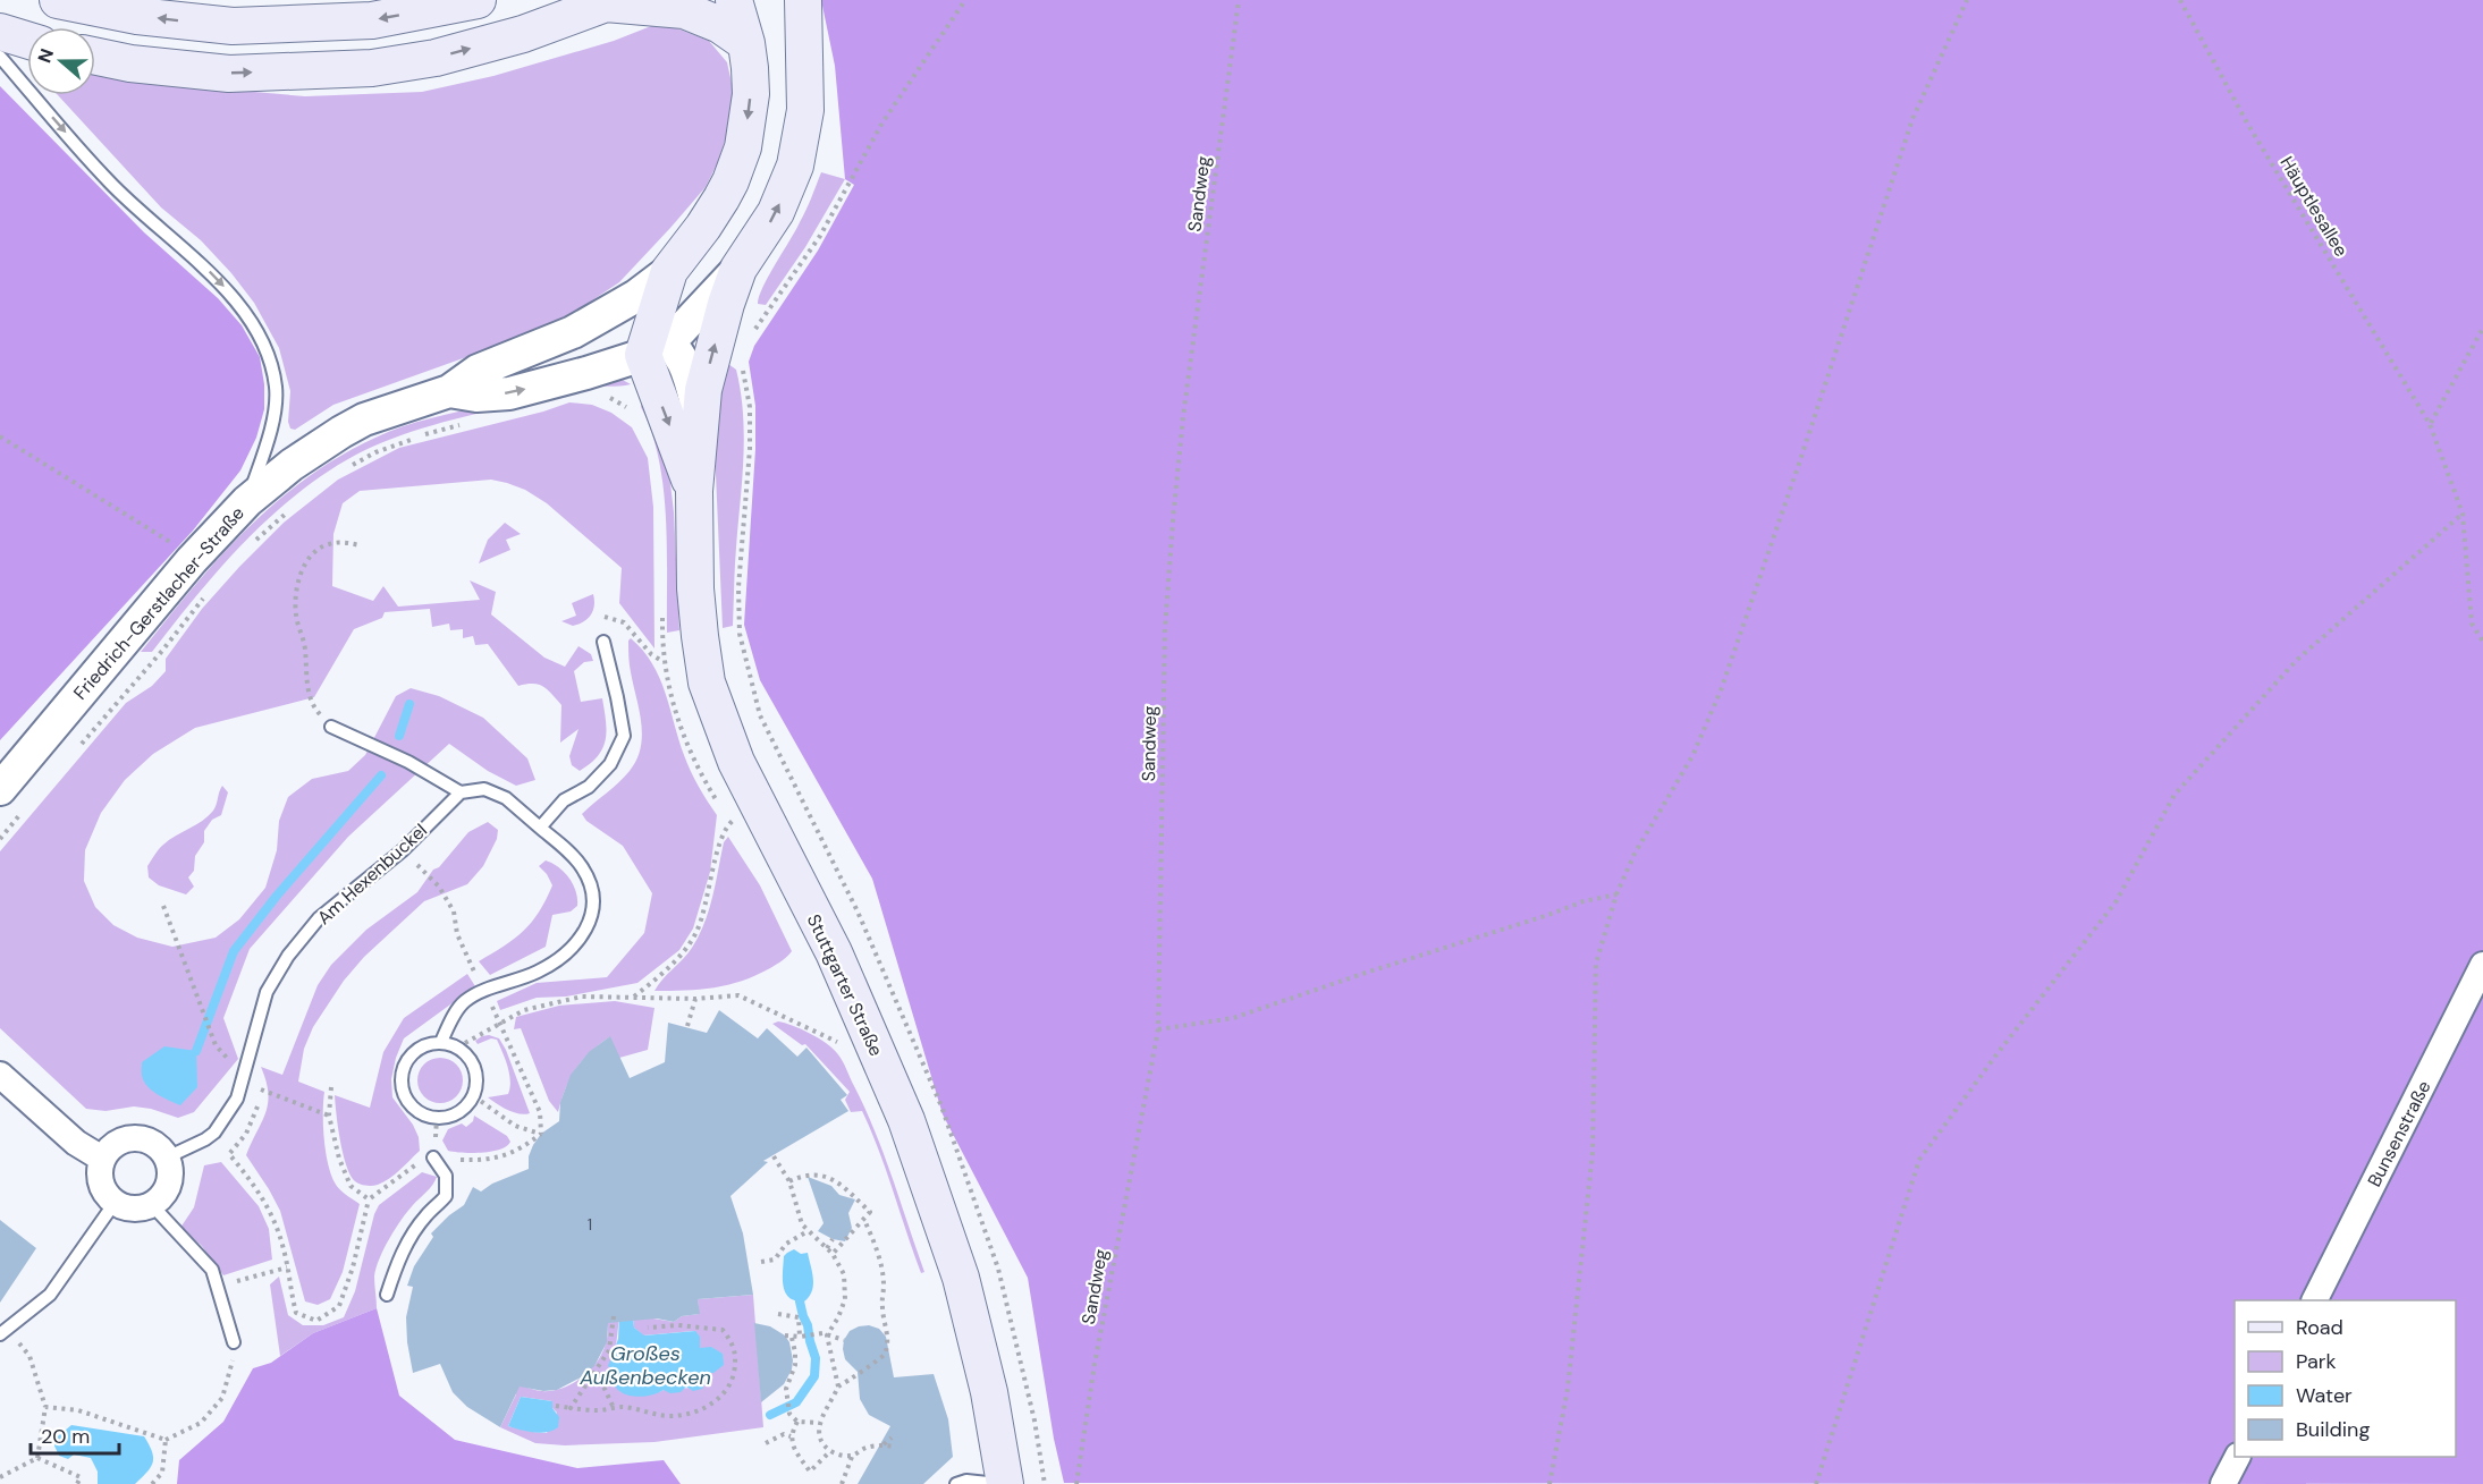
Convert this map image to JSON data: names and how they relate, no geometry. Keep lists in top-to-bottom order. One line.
{"streets":{"main road":["Stuttgarter Straße"],"street":["Friedrich-Gerstlacher-Straße","Bunsenstraße"],"lane":["Am Hexenbuckel"],"path":["Sandweg","Häuptlesallee"]},"crossings":[["Friedrich-Gerstlacher-Straße","Stuttgarter Straße"]],"water":["Großes Außenbecken"],"house_numbers":["1"],"legend":["Road","Park","Water","Building"],"scale_bar":"20 m","north":"left"}
